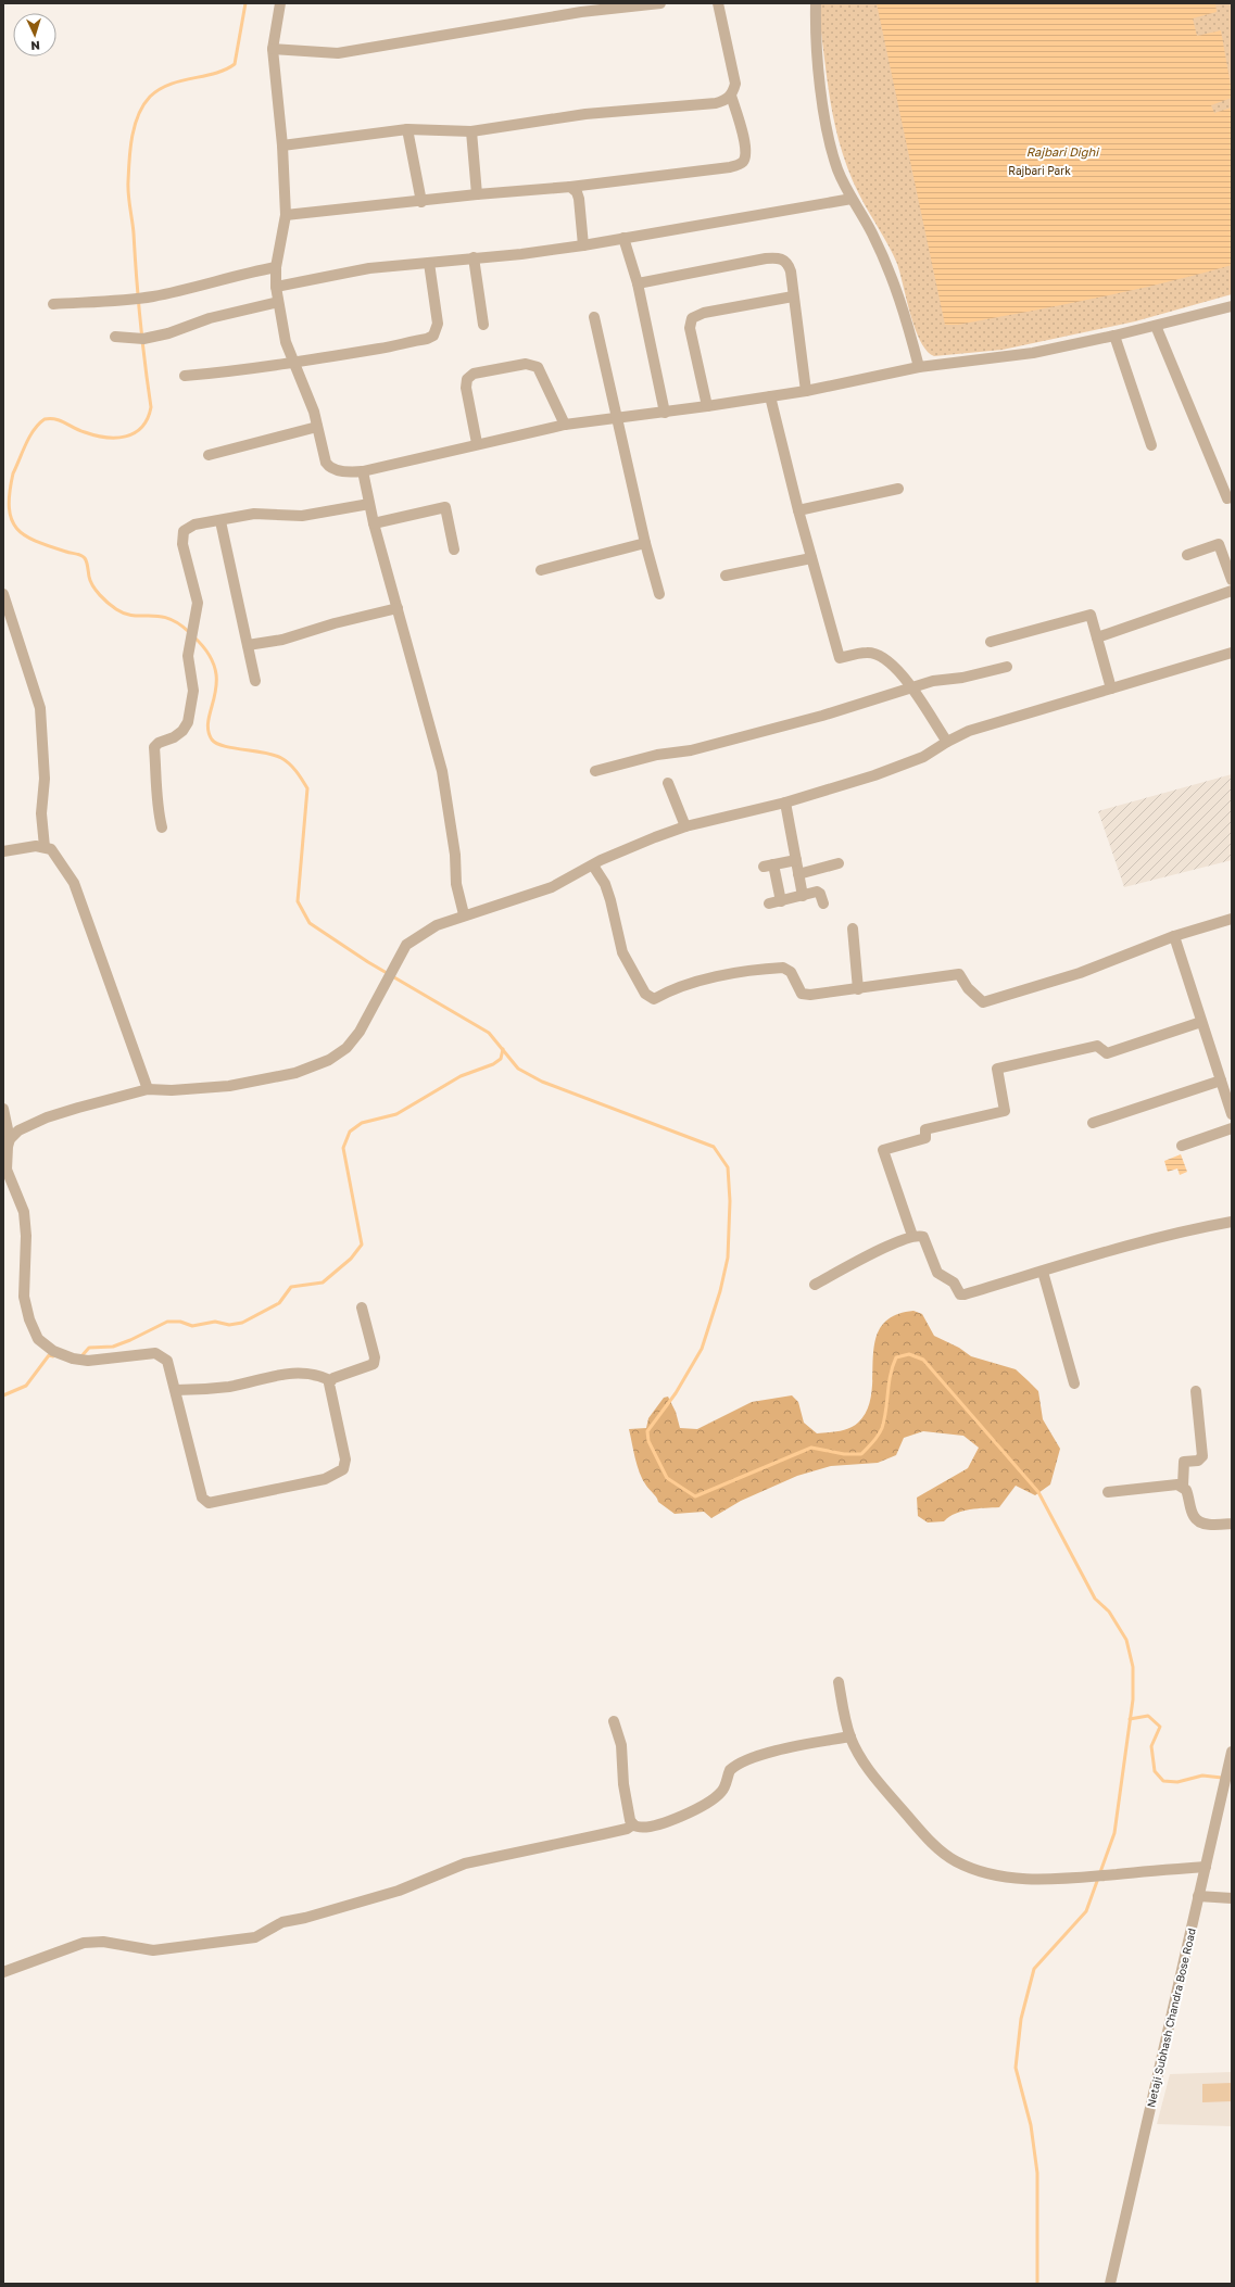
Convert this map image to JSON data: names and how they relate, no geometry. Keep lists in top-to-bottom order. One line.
{"streets":{"street":["Netaji Subhash Chandra Bose Road"]},"water":["Rajbari Dighi"],"parks":["Rajbari Park"],"north":"bottom"}
